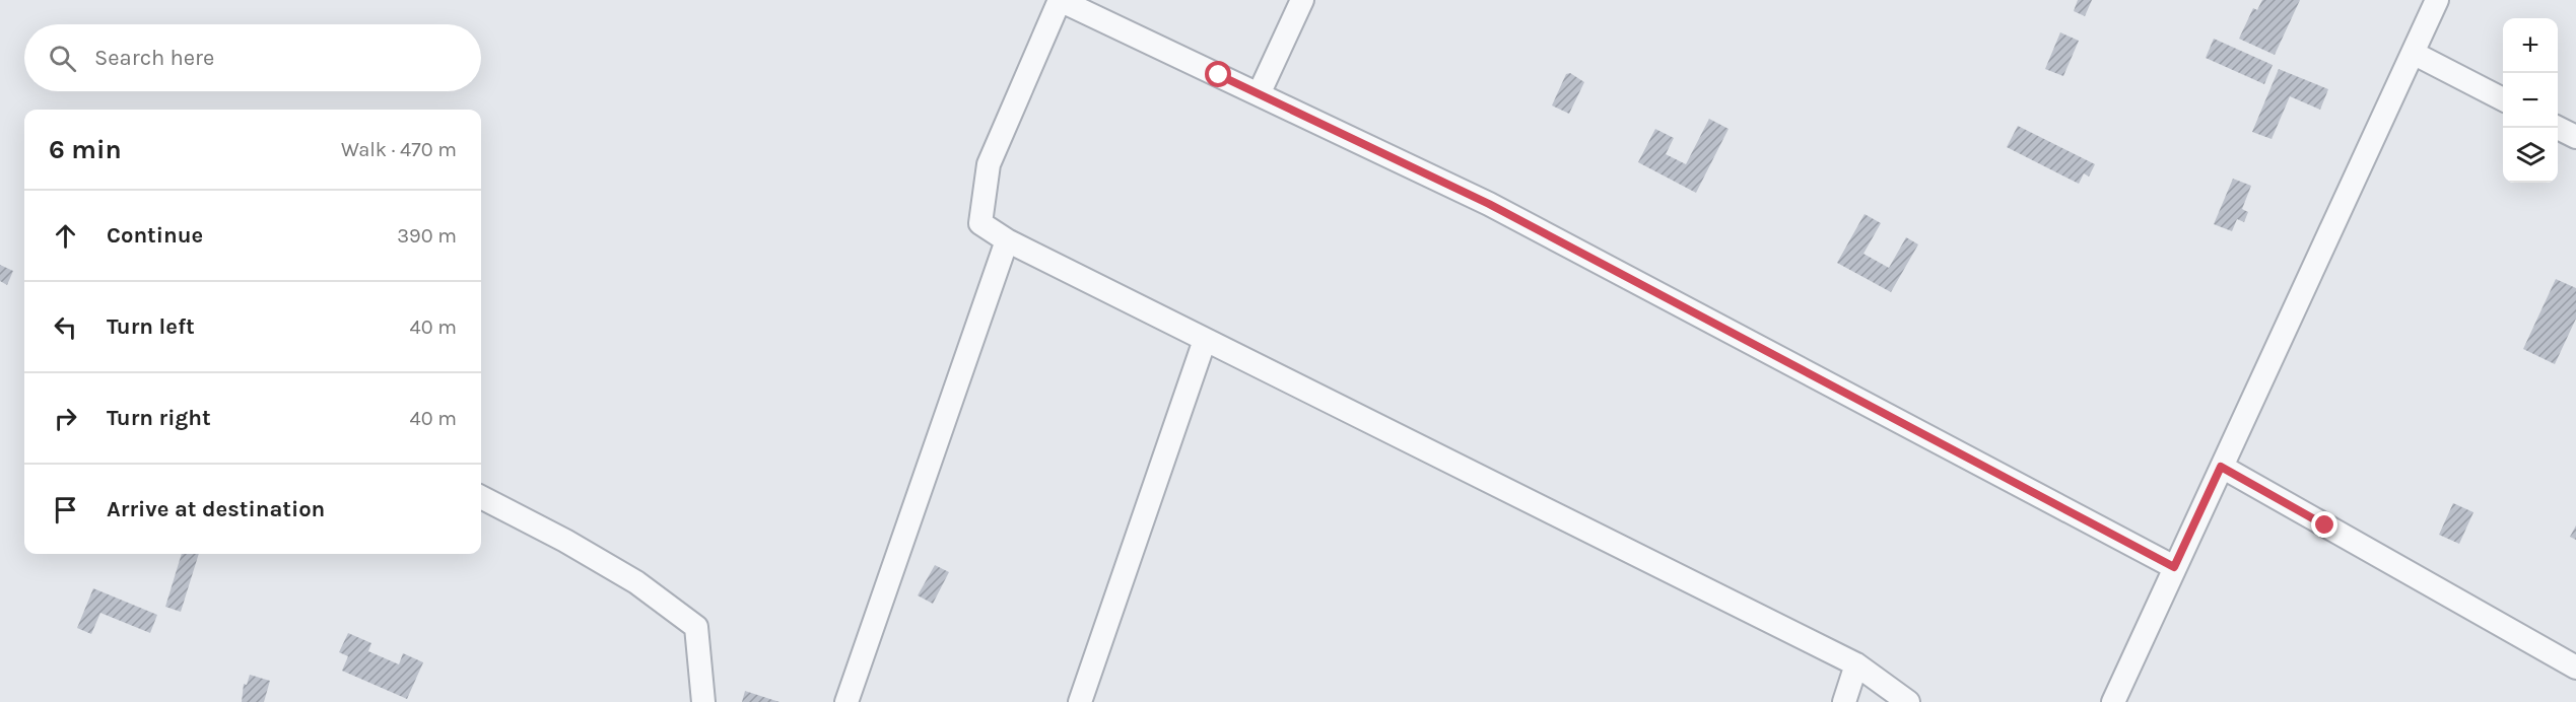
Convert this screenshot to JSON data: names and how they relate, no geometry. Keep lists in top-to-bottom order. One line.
{"page":{"map_buttons":["+","−"],"search":"Search here","heading":["6 min","Walk · 470 m"],"list":[["Continue","390 m"],["Turn left","40 m"],["Turn right","40 m"],"Arrive at destination"]}}
